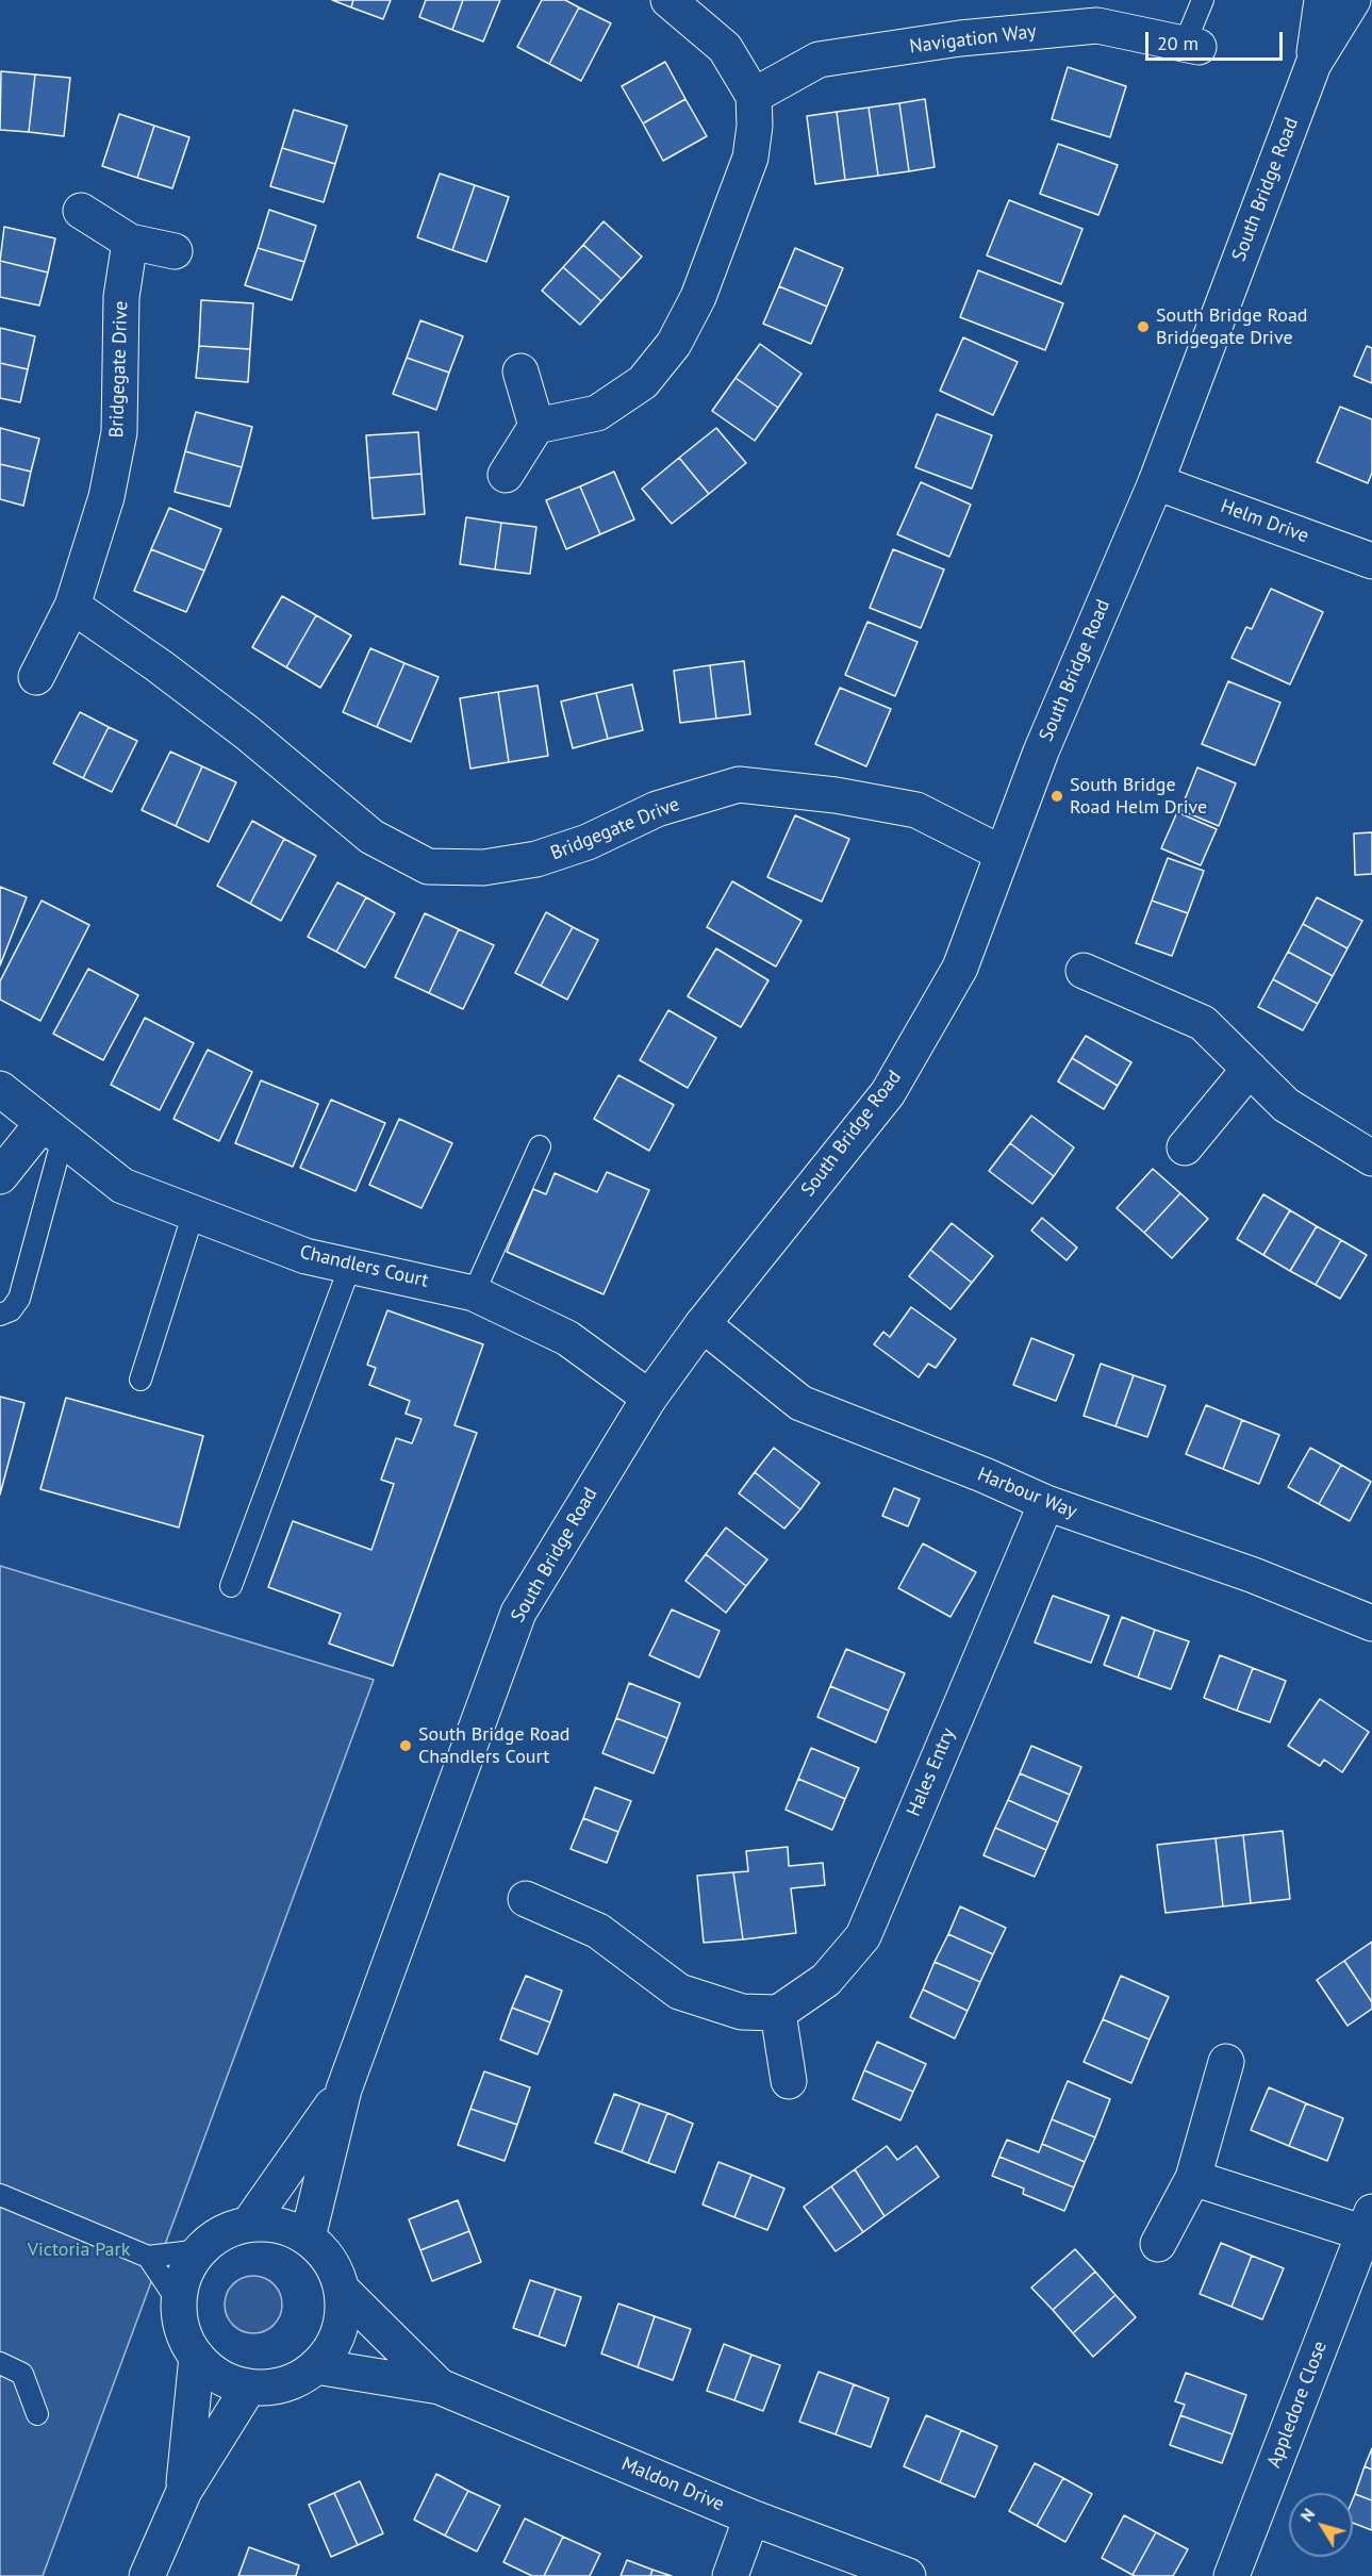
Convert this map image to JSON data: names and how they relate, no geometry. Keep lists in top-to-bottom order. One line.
{"streets":{"street":["Navigation Way","South Bridge Road","Bridgegate Drive","Helm Drive","Chandlers Court","Harbour Way","Hales Entry","Appledore Close","Maldon Drive"]},"crossings":[["South Bridge Road","Bridgegate Drive"],["South Bridge Road","Helm Drive"],["South Bridge Road","Chandlers Court"],["South Bridge Road","Harbour Way"],["South Bridge Road","Maldon Drive"],["Harbour Way","Hales Entry"]],"parks":["Victoria Park"],"places":["South Bridge Road Bridgegate Drive","South Bridge Road Helm Drive","South Bridge Road Chandlers Court"],"scale_bar":"20 m","north":"top left"}
